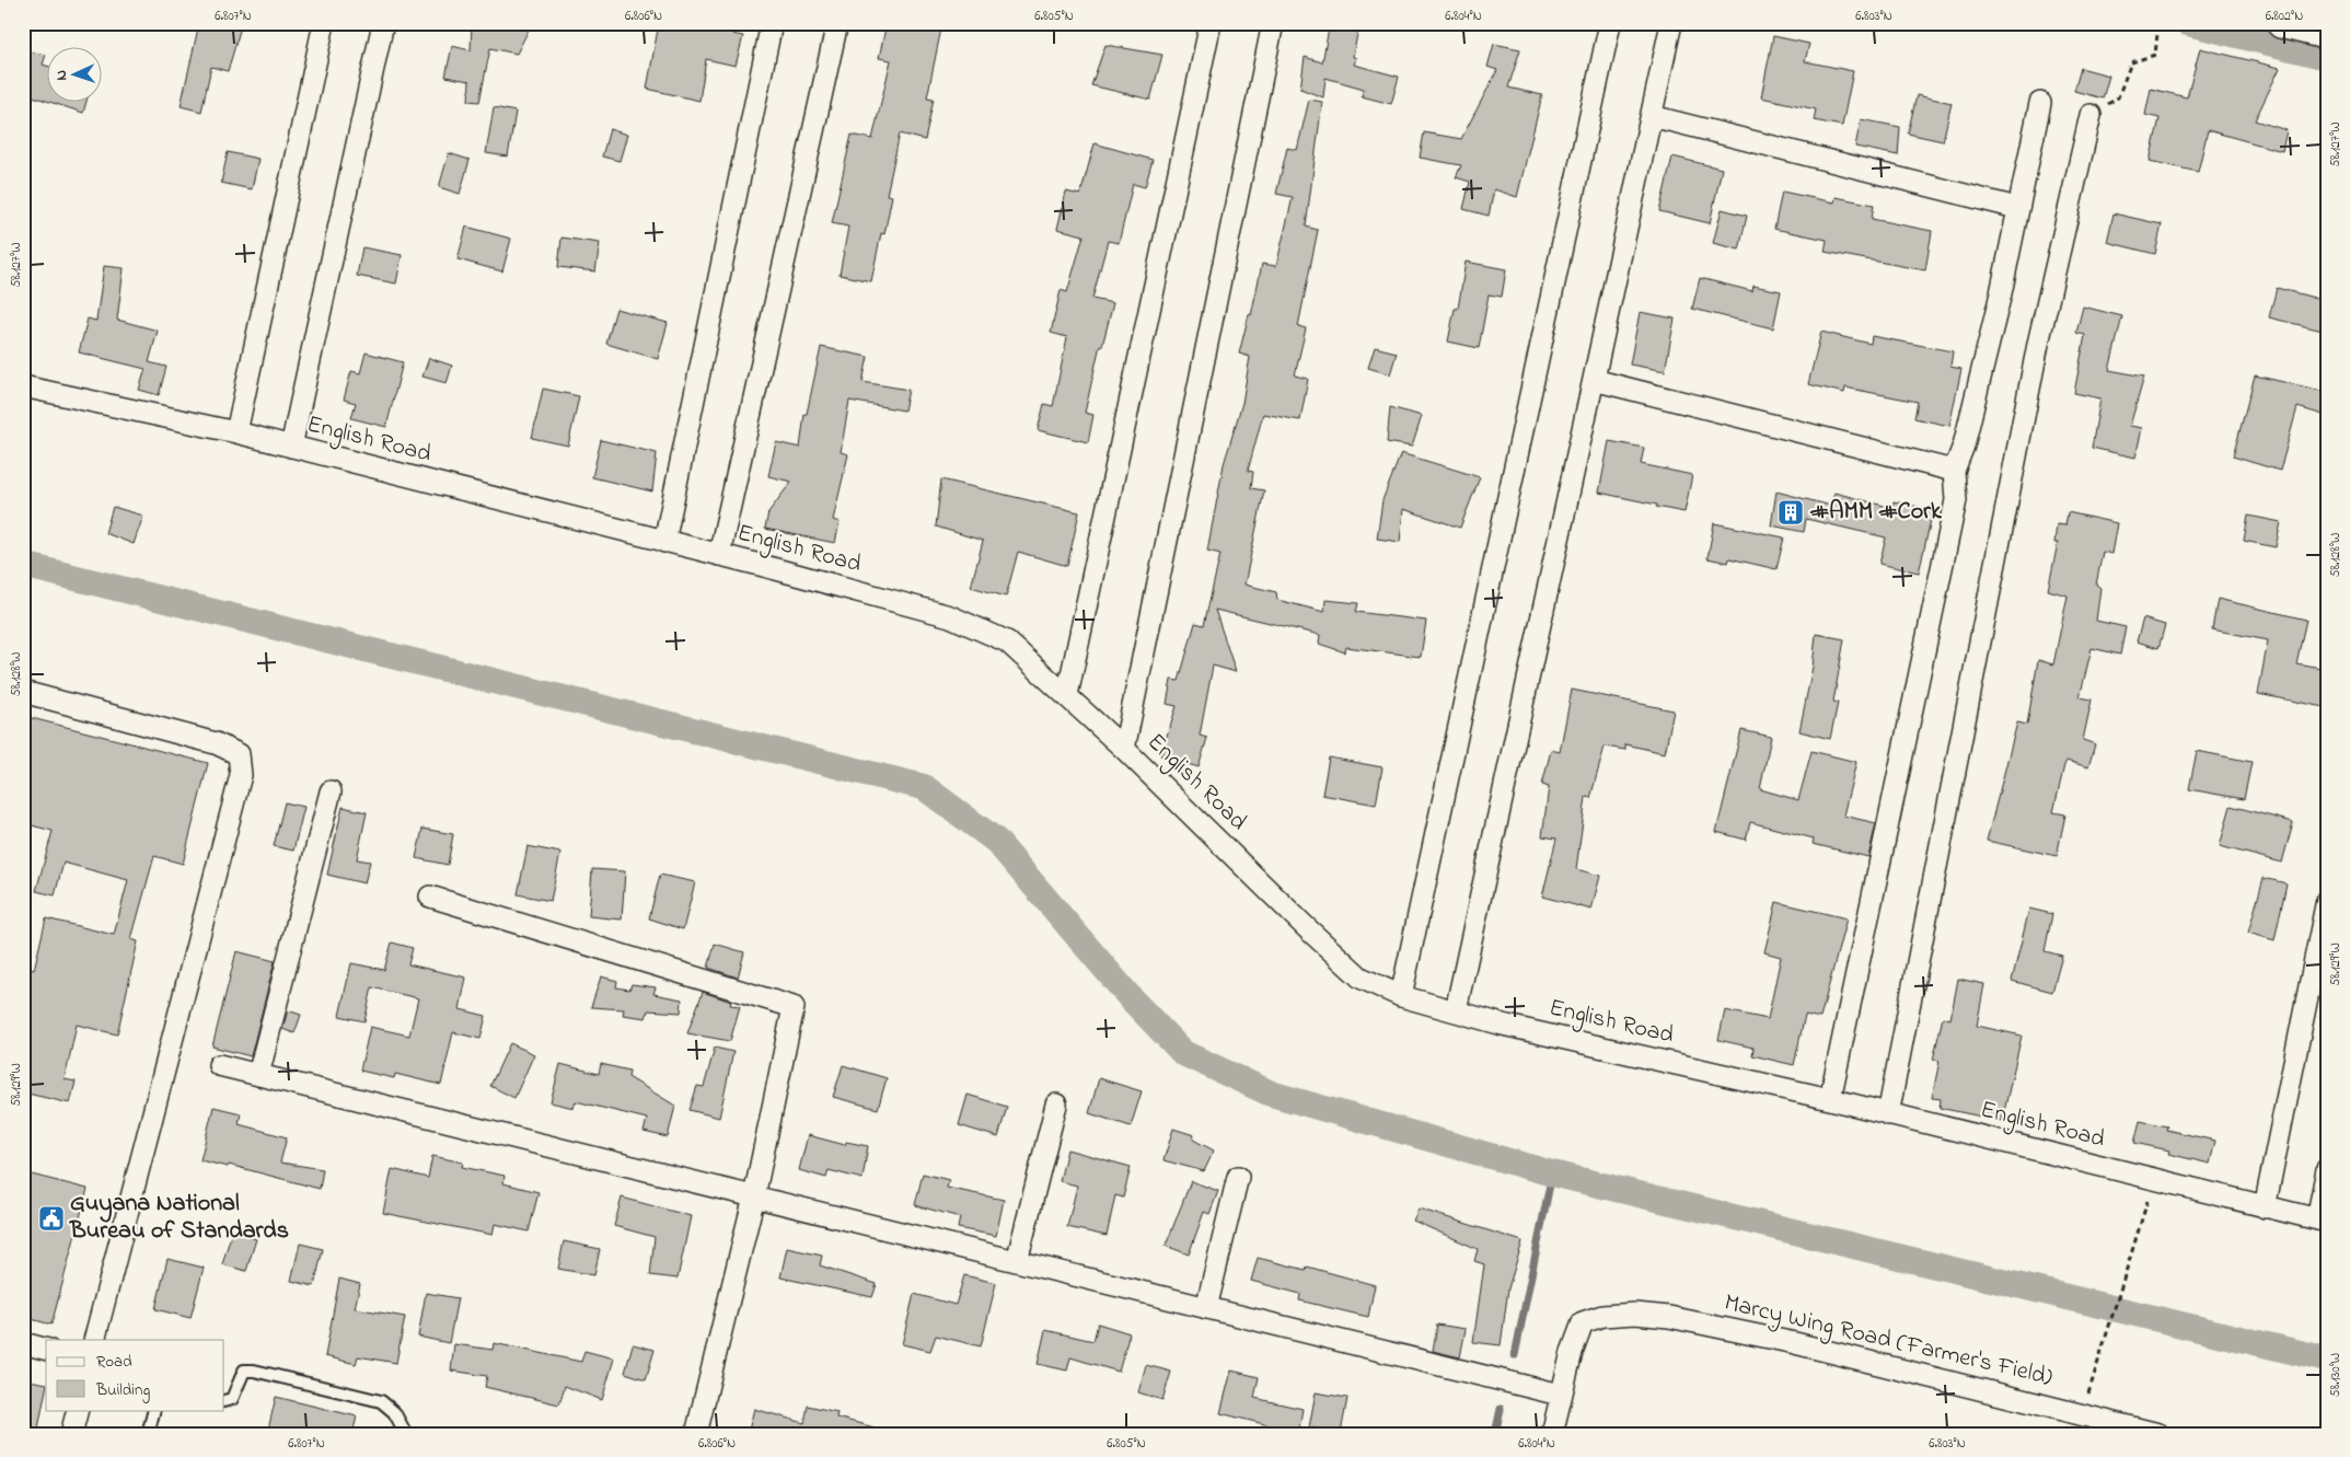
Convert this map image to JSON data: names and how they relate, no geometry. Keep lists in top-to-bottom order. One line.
{"streets":{"street":["English Road","Marcy Wing Road (Farmer's Field)"]},"places":{"building":["#AMM #Cork"],"public building":["Guyana National Bureau of Standards"]},"legend":["Road","Building"],"north":"left","coordinates":["6.807°N","6.806°N","6.805°N","6.804°N","6.803°N","6.802°N","58.127°W","58.128°W","58.129°W","58.130°W"]}
